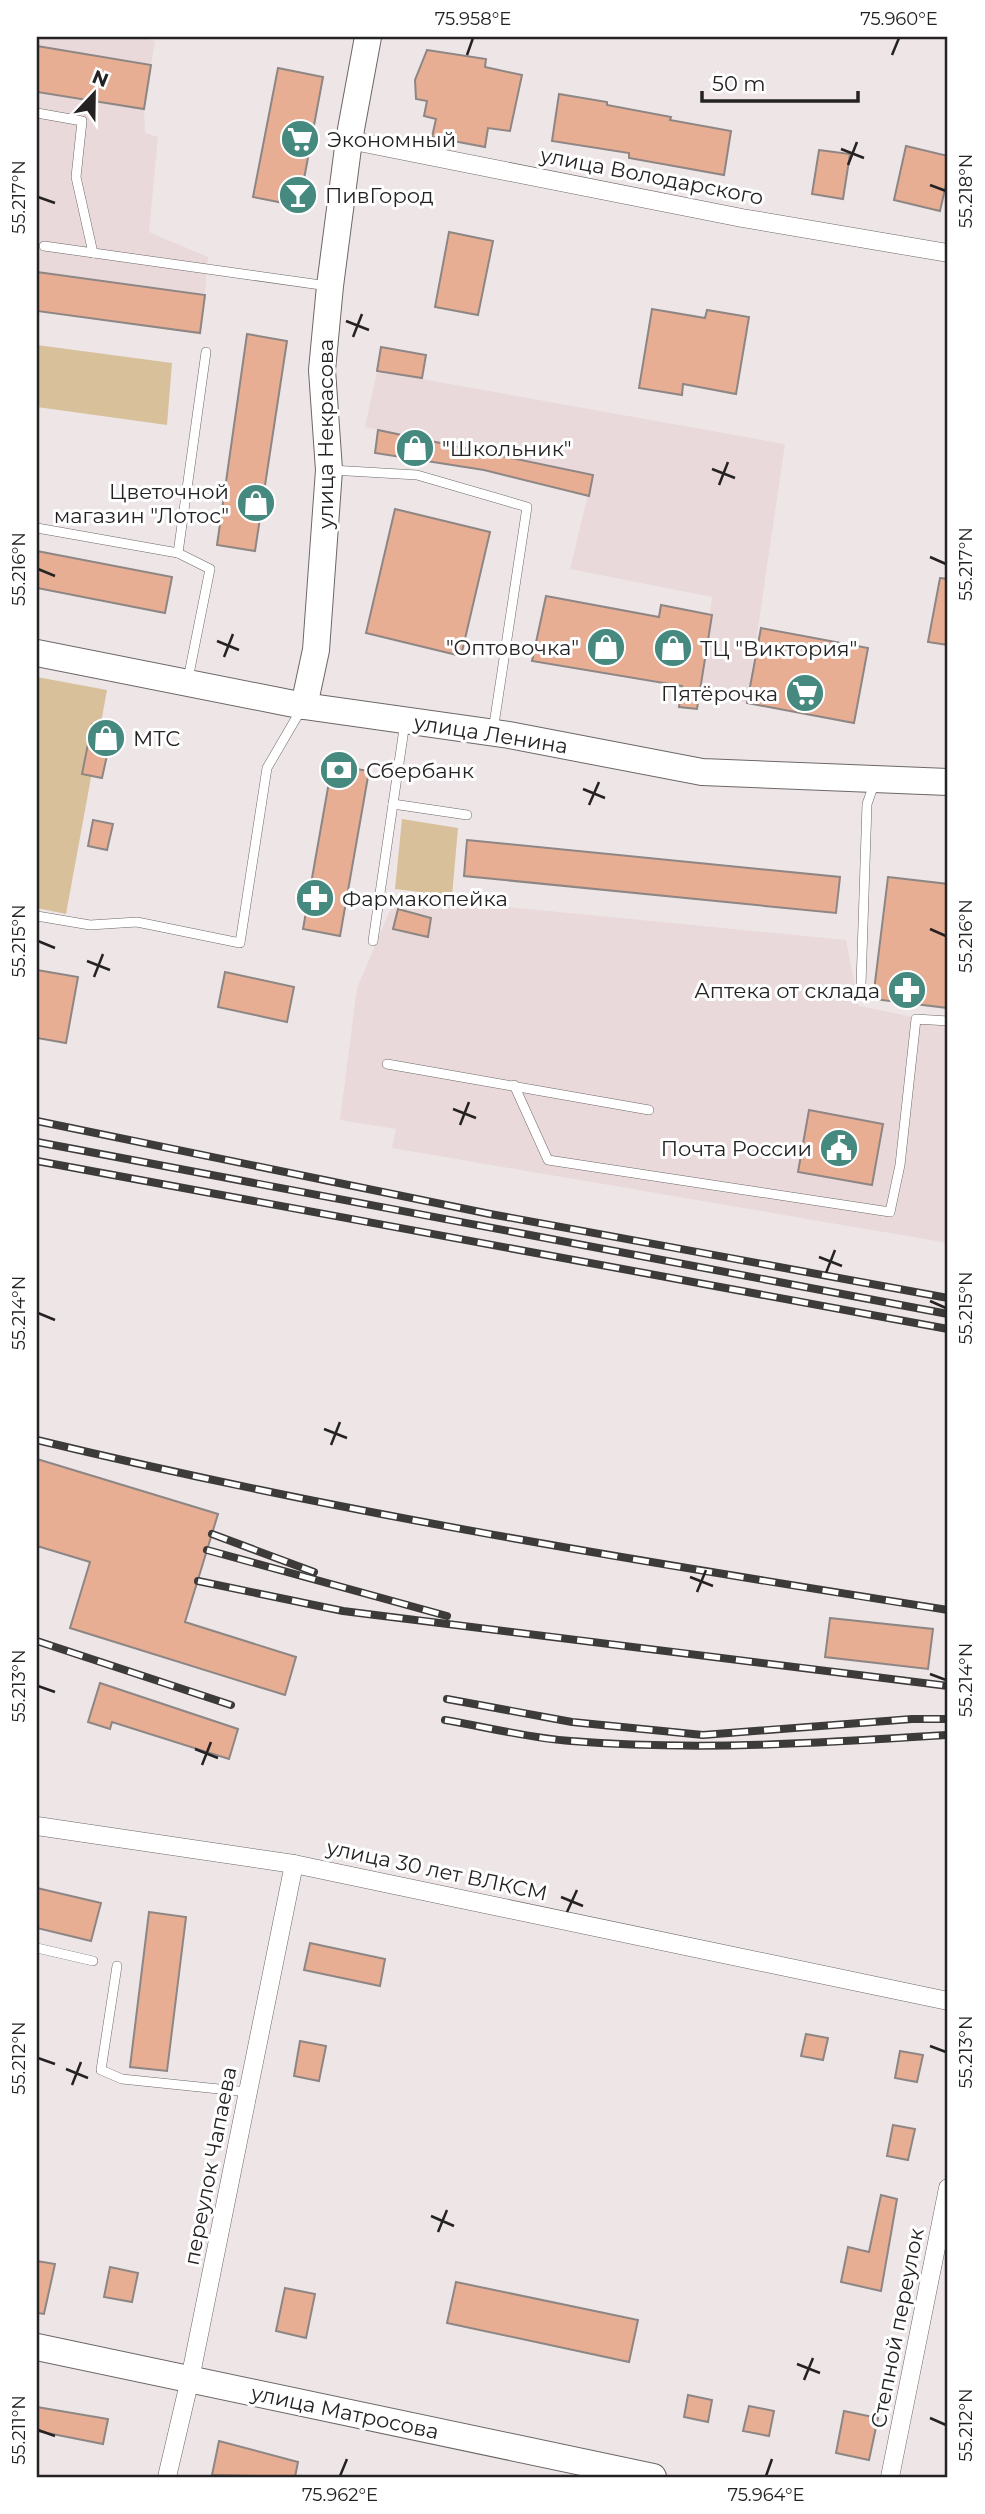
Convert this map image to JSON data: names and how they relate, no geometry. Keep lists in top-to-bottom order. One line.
{"streets":{"street":["улица Володарского","улица Некрасова","улица Ленина","улица 30 лет ВЛКСМ","переулок Чапаева","Степной переулок","улица Матросова"]},"crossings":[["улица Володарского","улица Некрасова"],["улица Некрасова","улица Ленина"],["улица 30 лет ВЛКСМ","переулок Чапаева"],["переулок Чапаева","улица Матросова"]],"places":{"supermarket":["Экономный","Пятёрочка"],"bar":["ПивГород"],"shop":["\"Школьник\"","Цветочной магазин \"Лотос\"","\"Оптовочка\"","ТЦ \"Виктория\"","МТС"],"bank":["Сбербанк"],"pharmacy":["Фармакопейка","Аптека от склада"],"public building":["Почта России"]},"scale_bar":"50 m","north":"top","coordinates":["75.958°E","75.960°E","55.218°N","55.217°N","55.216°N","55.215°N","55.214°N","55.213°N","55.212°N","55.211°N","75.962°E","75.964°E"]}
